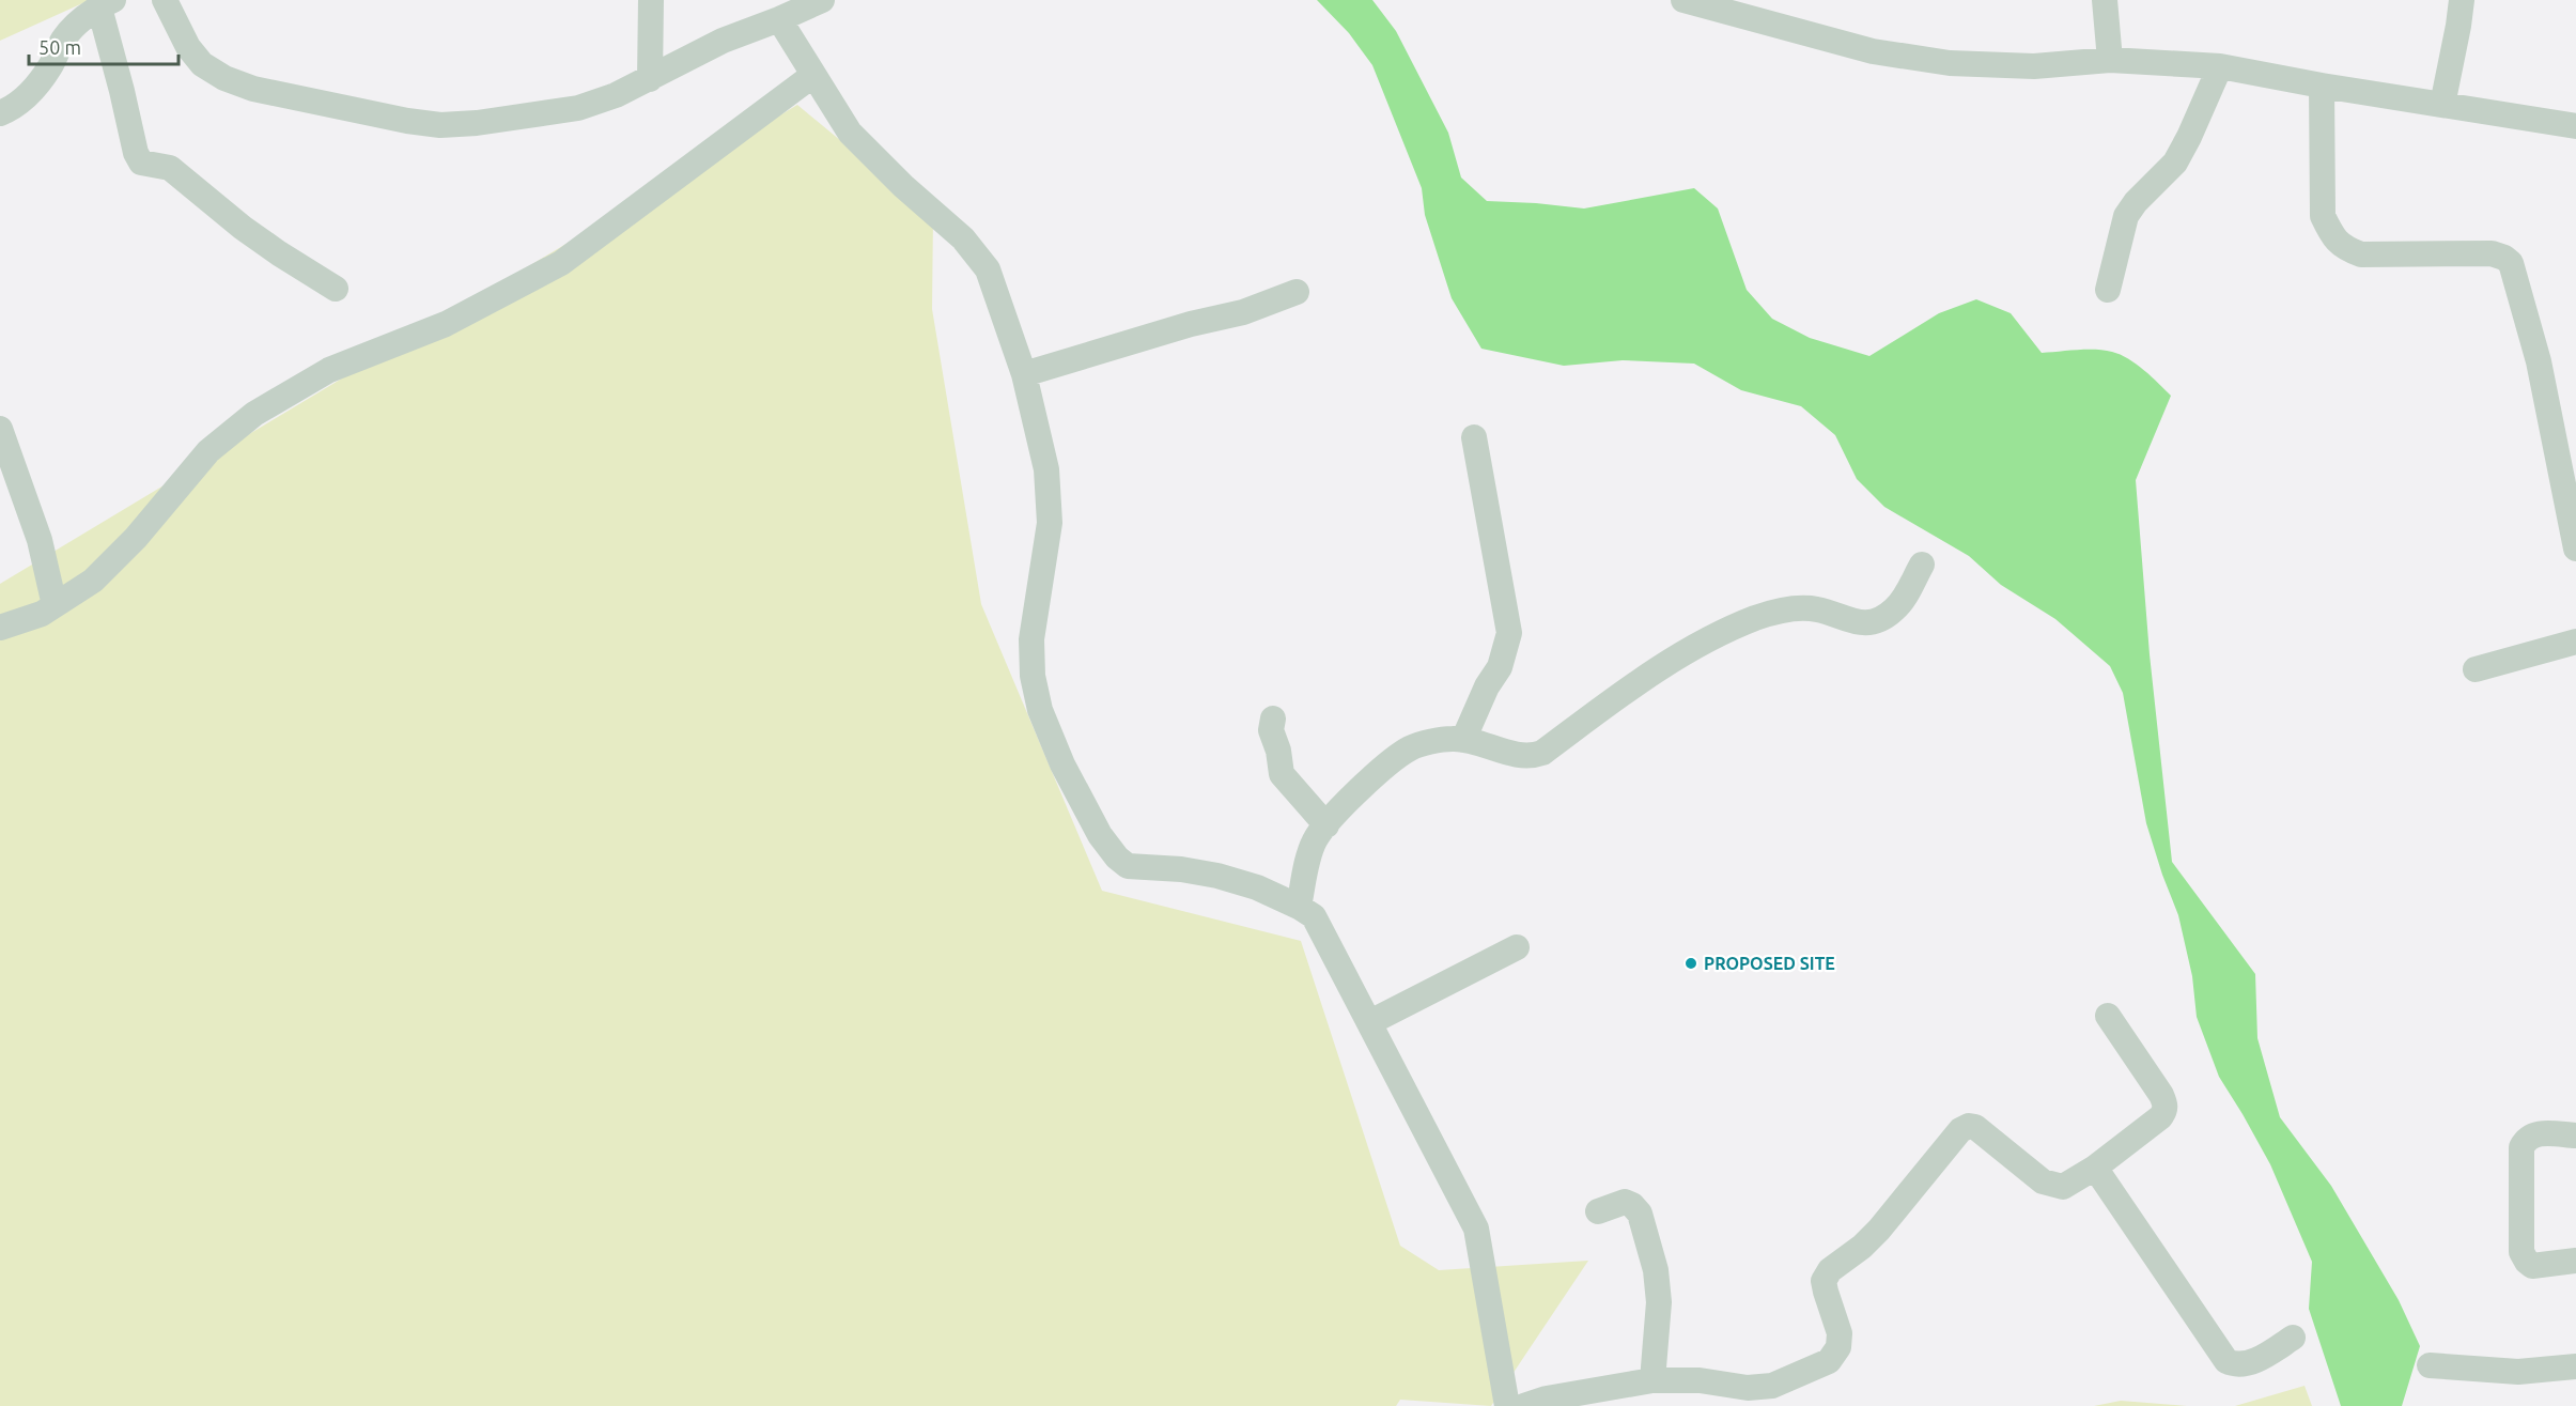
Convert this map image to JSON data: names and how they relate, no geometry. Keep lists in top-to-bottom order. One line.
{"places":["PROPOSED SITE"],"scale_bar":"50 m"}
